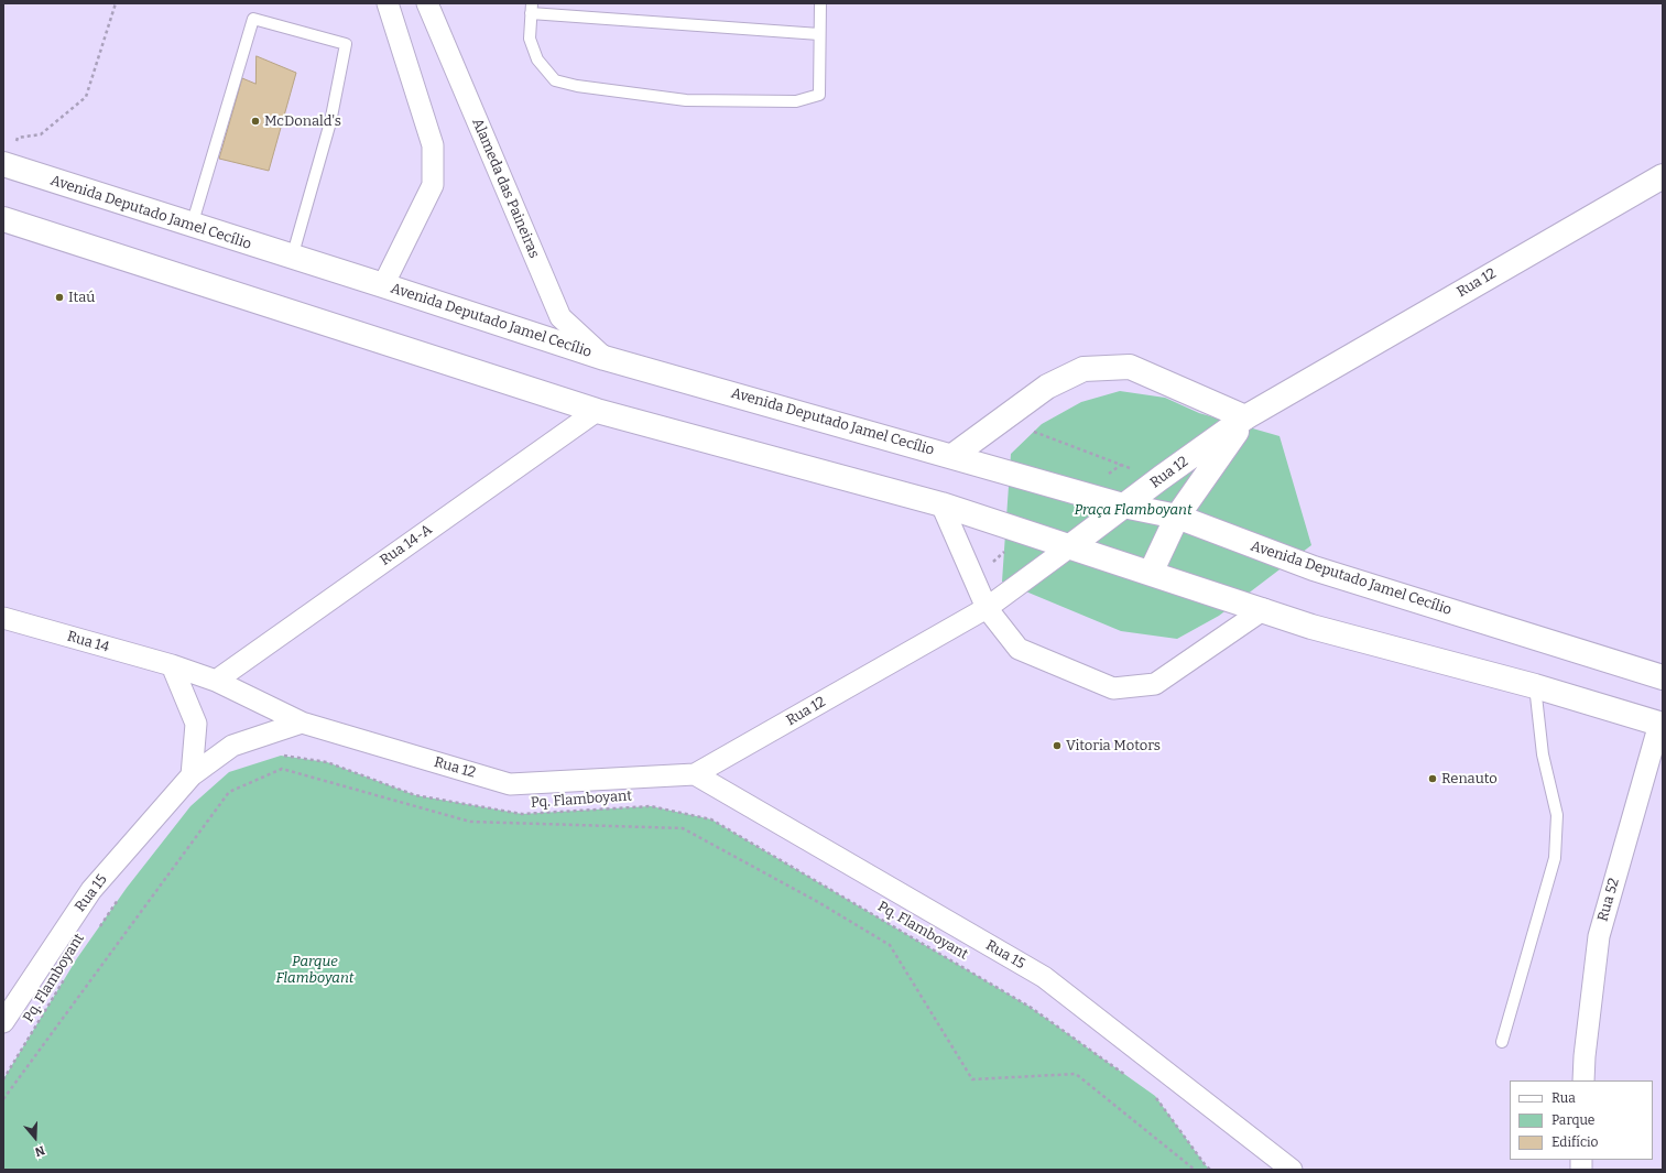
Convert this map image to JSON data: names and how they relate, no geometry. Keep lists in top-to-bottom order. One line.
{"streets":{"main road":["Avenida Deputado Jamel Cecílio","Rua 12"],"street":["Alameda das Paineiras","Rua 14-A","Rua 14","Rua 15","Rua 52"],"path":["Pq. Flamboyant"]},"crossings":[["Alameda das Paineiras","Avenida Deputado Jamel Cecílio"],["Avenida Deputado Jamel Cecílio","Rua 12"],["Rua 12","Rua 15"],["Rua 14-A","Rua 14"]],"parks":["Praça Flamboyant","Parque Flamboyant"],"places":["McDonald's","Itaú","Vitoria Motors","Renauto"],"legend":["Rua","Parque","Edifício"],"north":"bottom"}
